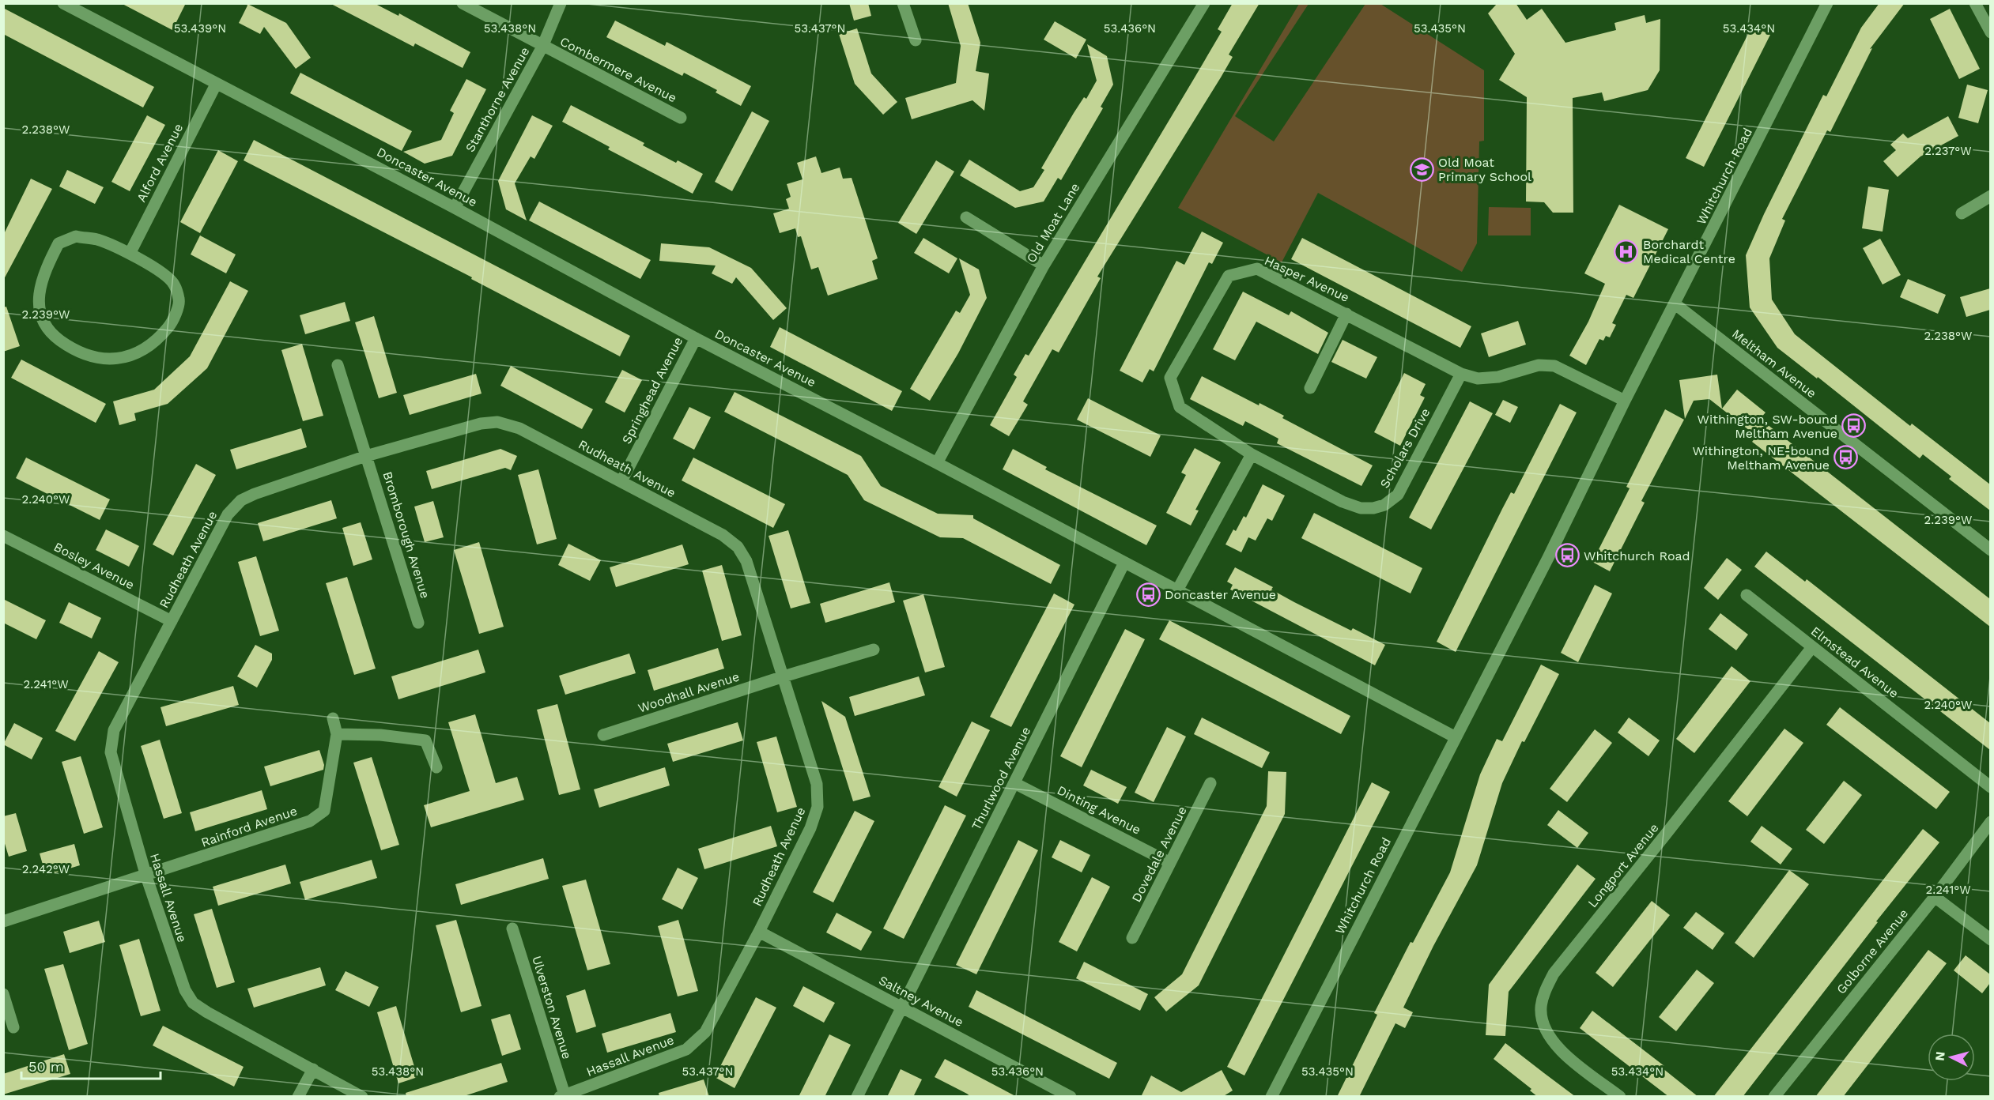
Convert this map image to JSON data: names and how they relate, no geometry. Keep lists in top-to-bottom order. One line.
{"streets":{"street":["Combermere Avenue","Stanthorne Avenue","Alford Avenue","Whitchurch Road","Doncaster Avenue","Old Moat Lane","Hasper Avenue","Meltham Avenue","Springhead Avenue","Scholars Drive","Rudheath Avenue","Bromborough Avenue","Bosley Avenue","Elmstead Avenue","Woodhall Avenue","Thurlwood Avenue","Dinting Avenue","Rainford Avenue","Dovedale Avenue","Longport Avenue","Hassall Avenue","Golborne Avenue","Saltney Avenue","Ulverston Avenue"]},"crossings":[["Combermere Avenue","Stanthorne Avenue"],["Stanthorne Avenue","Doncaster Avenue"],["Alford Avenue","Doncaster Avenue"],["Whitchurch Road","Doncaster Avenue"],["Whitchurch Road","Hasper Avenue"],["Whitchurch Road","Meltham Avenue"],["Doncaster Avenue","Old Moat Lane"],["Doncaster Avenue","Springhead Avenue"],["Doncaster Avenue","Thurlwood Avenue"],["Hasper Avenue","Scholars Drive"],["Springhead Avenue","Rudheath Avenue"],["Rudheath Avenue","Bromborough Avenue"],["Rudheath Avenue","Bosley Avenue"],["Rudheath Avenue","Woodhall Avenue"],["Rudheath Avenue","Hassall Avenue"],["Rudheath Avenue","Saltney Avenue"],["Bosley Avenue","Hassall Avenue"],["Elmstead Avenue","Longport Avenue"],["Thurlwood Avenue","Dinting Avenue"],["Thurlwood Avenue","Saltney Avenue"],["Dinting Avenue","Dovedale Avenue"],["Rainford Avenue","Hassall Avenue"],["Hassall Avenue","Saltney Avenue"],["Hassall Avenue","Ulverston Avenue"]],"places":{"school or university":["Old Moat Primary School"],"hospital":["Borchardt Medical Centre"],"bus stop":["Withington, SW-bound Meltham Avenue","Withington, NE-bound Meltham Avenue","Whitchurch Road","Doncaster Avenue"]},"scale_bar":"50 m","north":"left","coordinates":["53.439°N","53.438°N","53.437°N","53.436°N","53.435°N","53.434°N","2.238°W","2.237°W","2.239°W","2.240°W","2.241°W","2.242°W"]}
